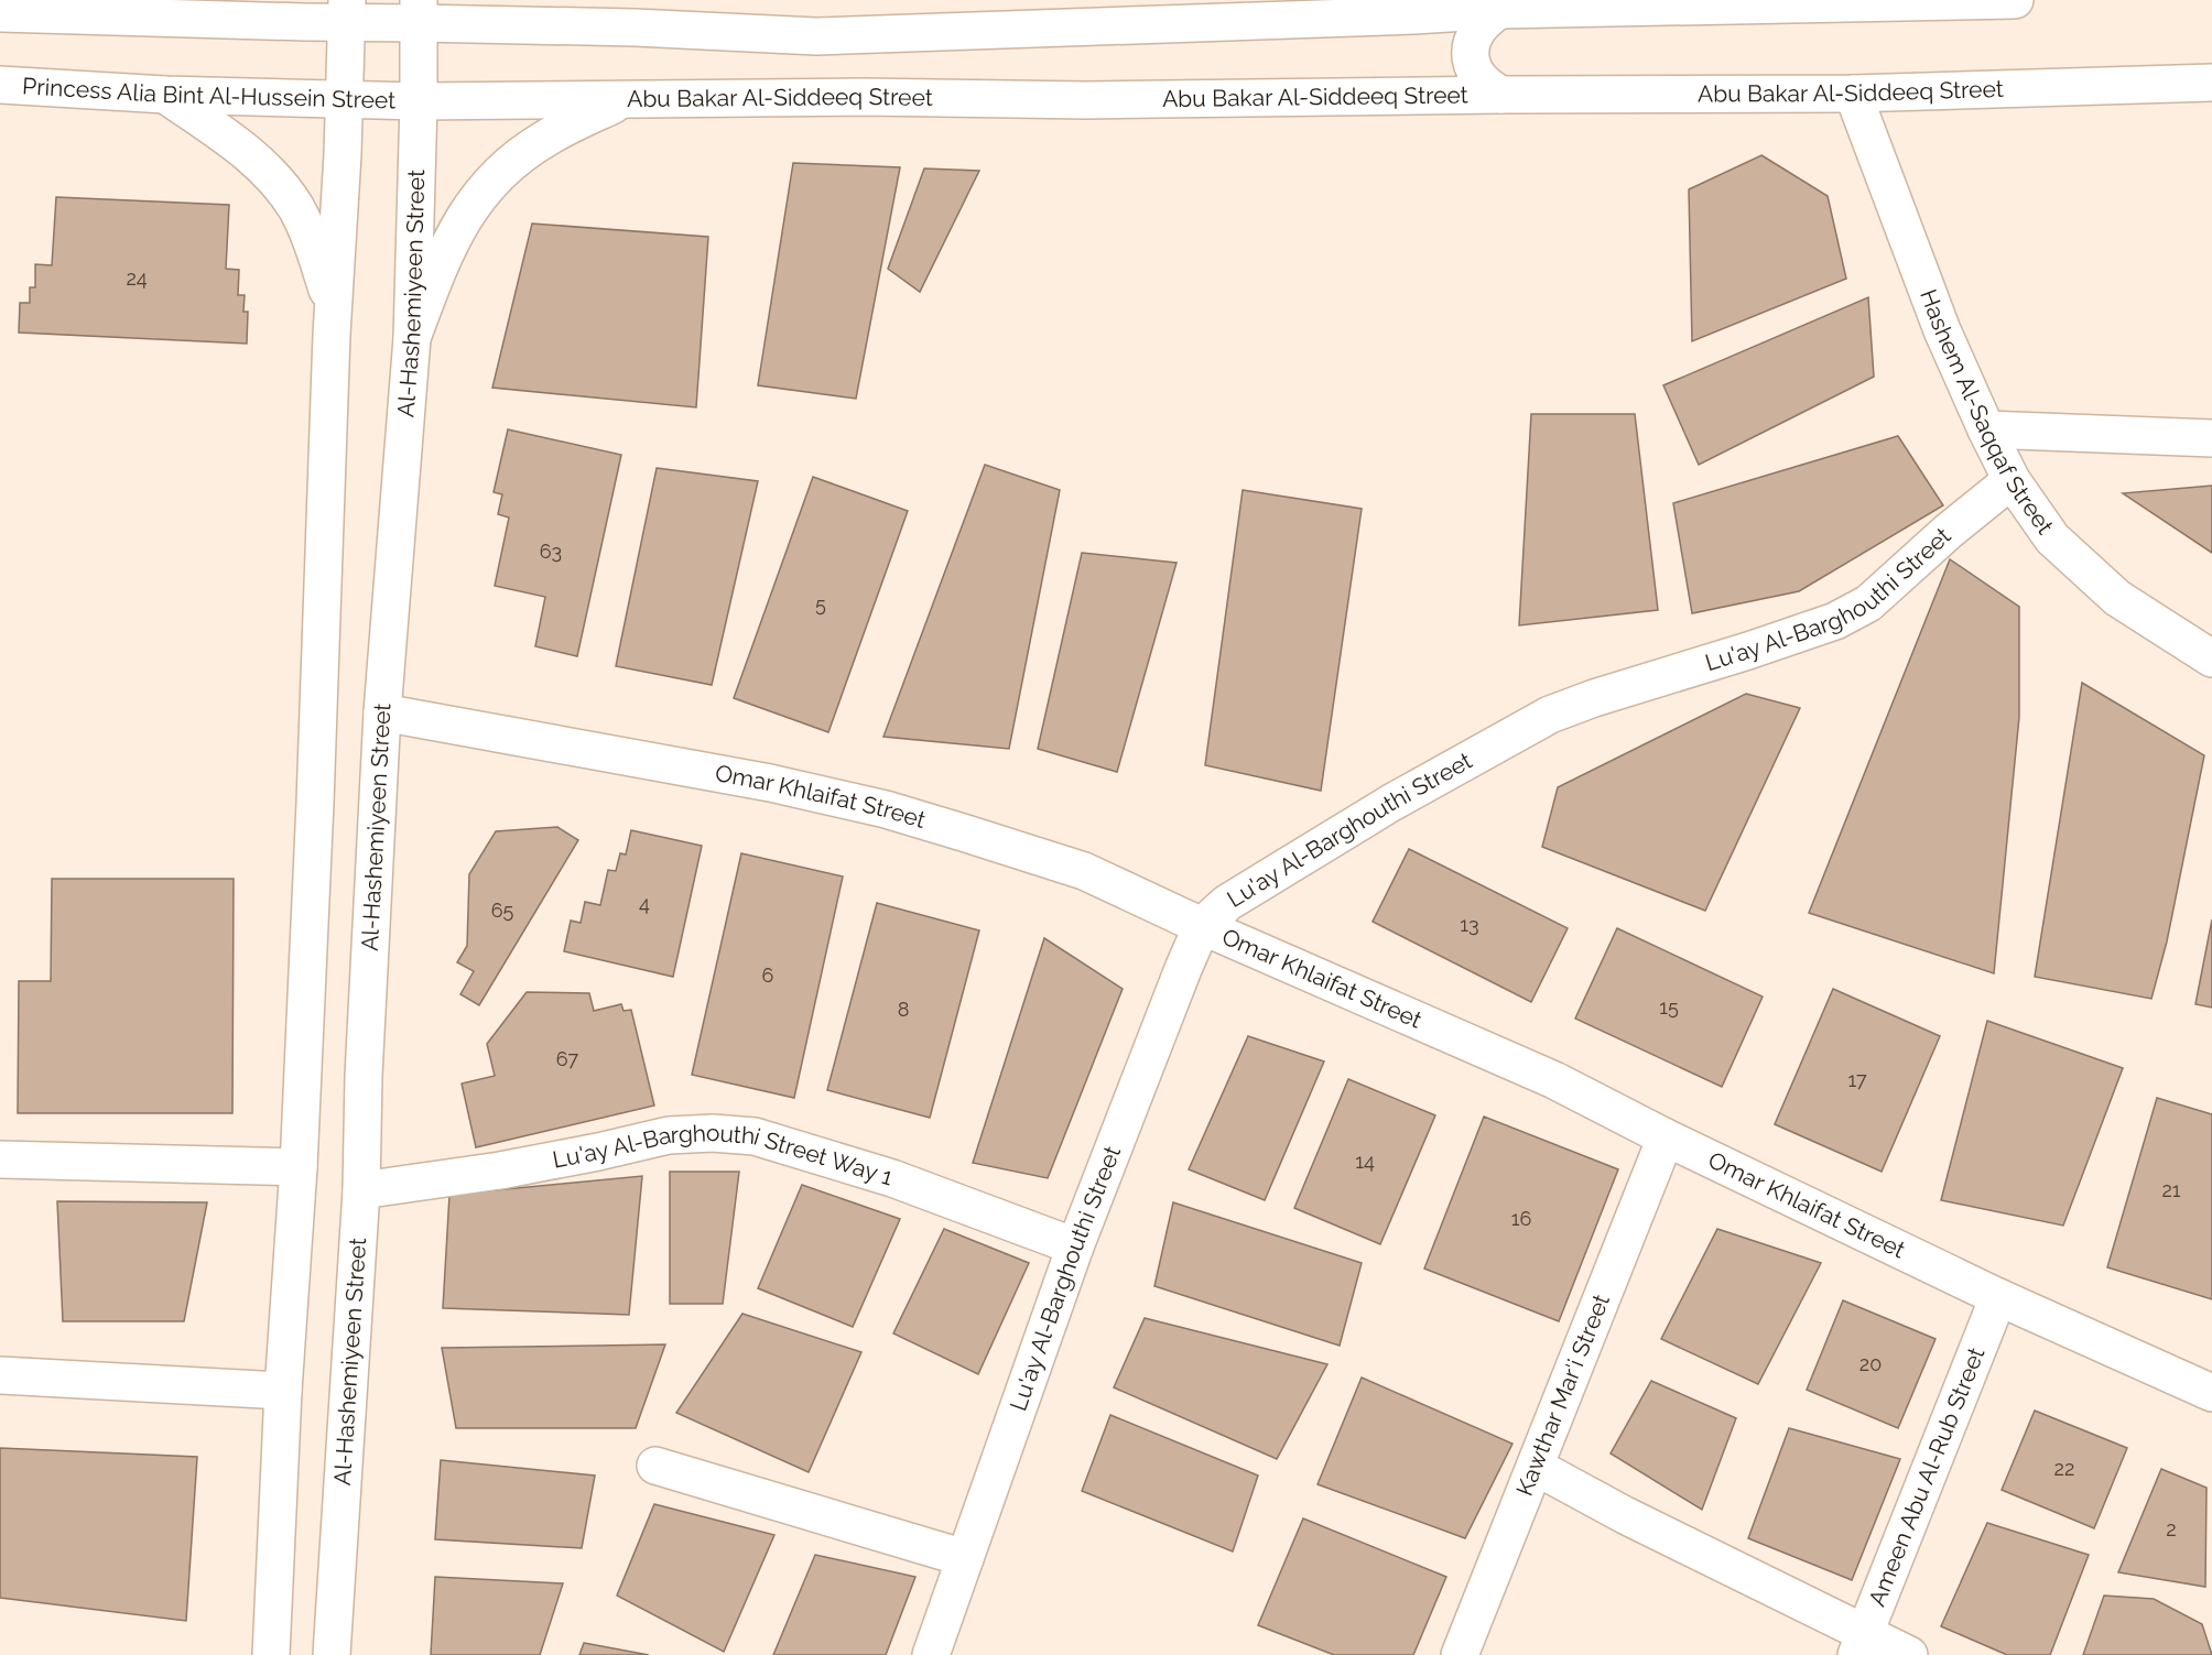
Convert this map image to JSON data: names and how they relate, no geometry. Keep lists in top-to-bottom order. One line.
{"streets":{"main road":["Abu Bakar Al-Siddeeq Street","Princess Alia Bint Al-Hussein Street","Al-Hashemiyeen Street","Hashem Al-Saqqaf Street","Lu'ay Al-Barghouthi Street","Omar Khlaifat Street","Lu'ay Al-Barghouthi Street Way 1","Kawthar Mar'i Street","Ameen Abu Al-Rub Street"]},"crossings":[["Abu Bakar Al-Siddeeq Street","Princess Alia Bint Al-Hussein Street"],["Abu Bakar Al-Siddeeq Street","Al-Hashemiyeen Street"],["Abu Bakar Al-Siddeeq Street","Hashem Al-Saqqaf Street"],["Princess Alia Bint Al-Hussein Street","Al-Hashemiyeen Street"],["Al-Hashemiyeen Street","Omar Khlaifat Street"],["Al-Hashemiyeen Street","Lu'ay Al-Barghouthi Street Way 1"],["Hashem Al-Saqqaf Street","Lu'ay Al-Barghouthi Street"],["Lu'ay Al-Barghouthi Street","Omar Khlaifat Street"],["Lu'ay Al-Barghouthi Street","Lu'ay Al-Barghouthi Street Way 1"],["Omar Khlaifat Street","Kawthar Mar'i Street"],["Omar Khlaifat Street","Ameen Abu Al-Rub Street"]],"house_numbers":["24","63","5","4","65","13","6","15","8","67","17","14","21","16","20","22","2"]}
